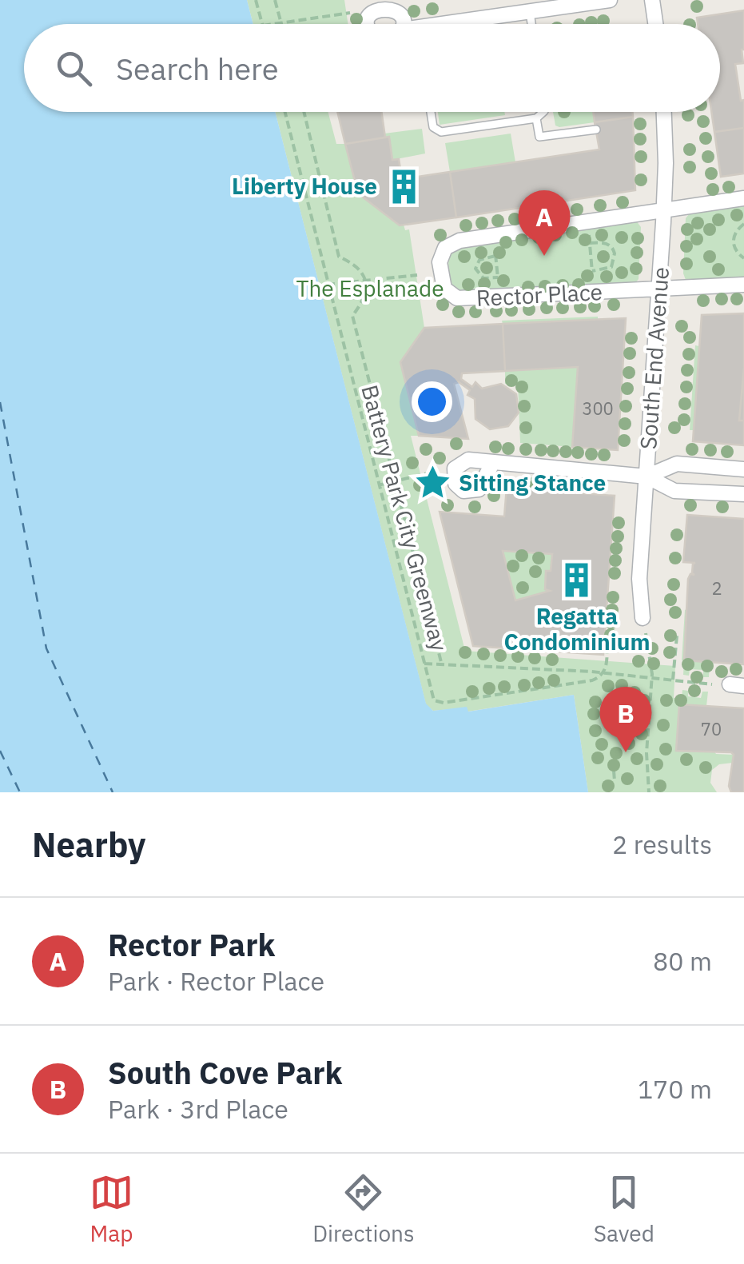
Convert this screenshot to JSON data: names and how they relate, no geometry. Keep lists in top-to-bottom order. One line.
{"streets":{"street":["Rector Place","South End Avenue"],"path":["Battery Park City Greenway"]},"crossings":[["Rector Place","South End Avenue"]],"parks":["The Esplanade"],"places":{"building":["Liberty House","Regatta Condominium"],"place":["Sitting Stance"]},"house_numbers":["300","2","70"],"page":{"search":"Search here","pins":["A","B"],"heading":["Nearby","2 results"],"list":[{"mark":"A","name":"Rector Park","note":"Park · Rector Place","value":"80 m"},{"mark":"B","name":"South Cove Park","note":"Park · 3rd Place","value":"170 m"}],"nav":["Map","Directions","Saved"]}}
